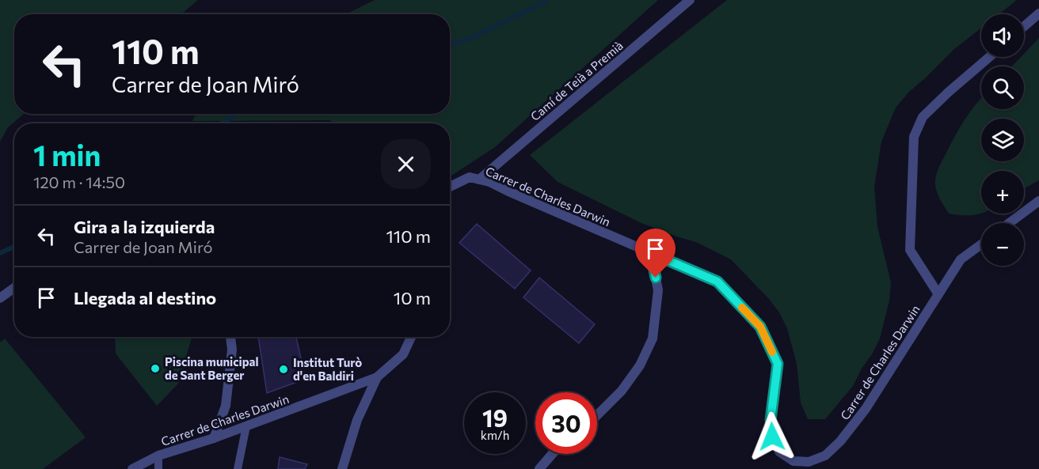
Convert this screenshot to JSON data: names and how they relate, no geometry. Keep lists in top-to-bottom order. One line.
{"streets":{"street":["Camí de Teià a Premià","Carrer de Charles Darwin"]},"crossings":[["Camí de Teià a Premià","Carrer de Charles Darwin"]],"places":["Piscina municipal de Sant Berger","Institut Turò d'en Baldiri"],"page":{"map_buttons":["+","−"],"turn":["110 m","Carrer de Joan Miró"],"heading":["1 min","120 m · 14:50"],"list":[{"name":"Gira a la izquierda","note":"Carrer de Joan Miró","value":"110 m"},{"name":"Llegada al destino","value":"10 m"}],"speed":"19 km/h","limit":"30"}}
